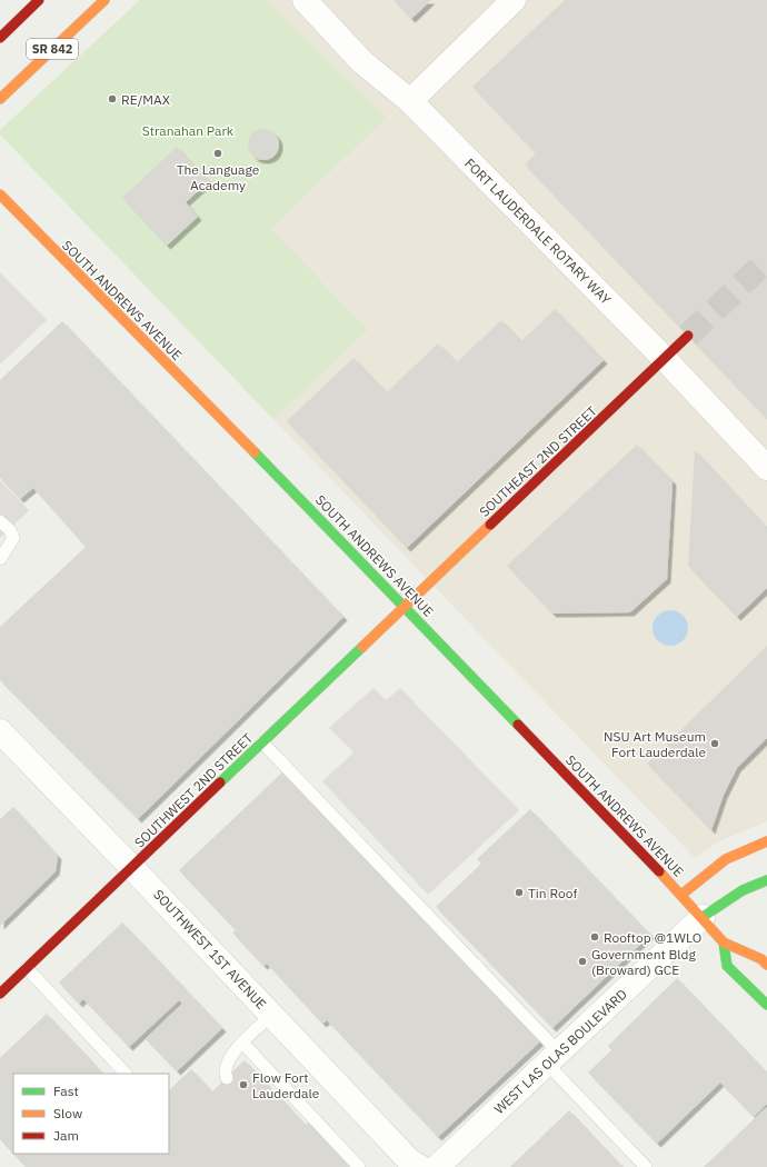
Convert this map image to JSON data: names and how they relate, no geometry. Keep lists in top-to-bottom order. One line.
{"streets":{"main road":["SR 842","SOUTH ANDREWS AVENUE","SOUTHEAST 2ND STREET","SOUTHWEST 2ND STREET"],"street":["FORT LAUDERDALE ROTARY WAY","SOUTHWEST 1ST AVENUE","WEST LAS OLAS BOULEVARD"]},"crossings":[["FORT LAUDERDALE ROTARY WAY","SOUTHEAST 2ND STREET"],["SOUTH ANDREWS AVENUE","SOUTHEAST 2ND STREET"],["SOUTH ANDREWS AVENUE","SOUTHWEST 2ND STREET"],["SOUTH ANDREWS AVENUE","WEST LAS OLAS BOULEVARD"],["SOUTHEAST 2ND STREET","SOUTHWEST 2ND STREET"],["SOUTHWEST 2ND STREET","SOUTHWEST 1ST AVENUE"]],"parks":["Stranahan Park"],"places":["RE/MAX","The Language Academy","NSU Art Museum Fort Lauderdale","Tin Roof","Rooftop @1WLO","Government Bldg (Broward) GCE","Flow Fort Lauderdale"],"legend":["Fast","Slow","Jam"]}
